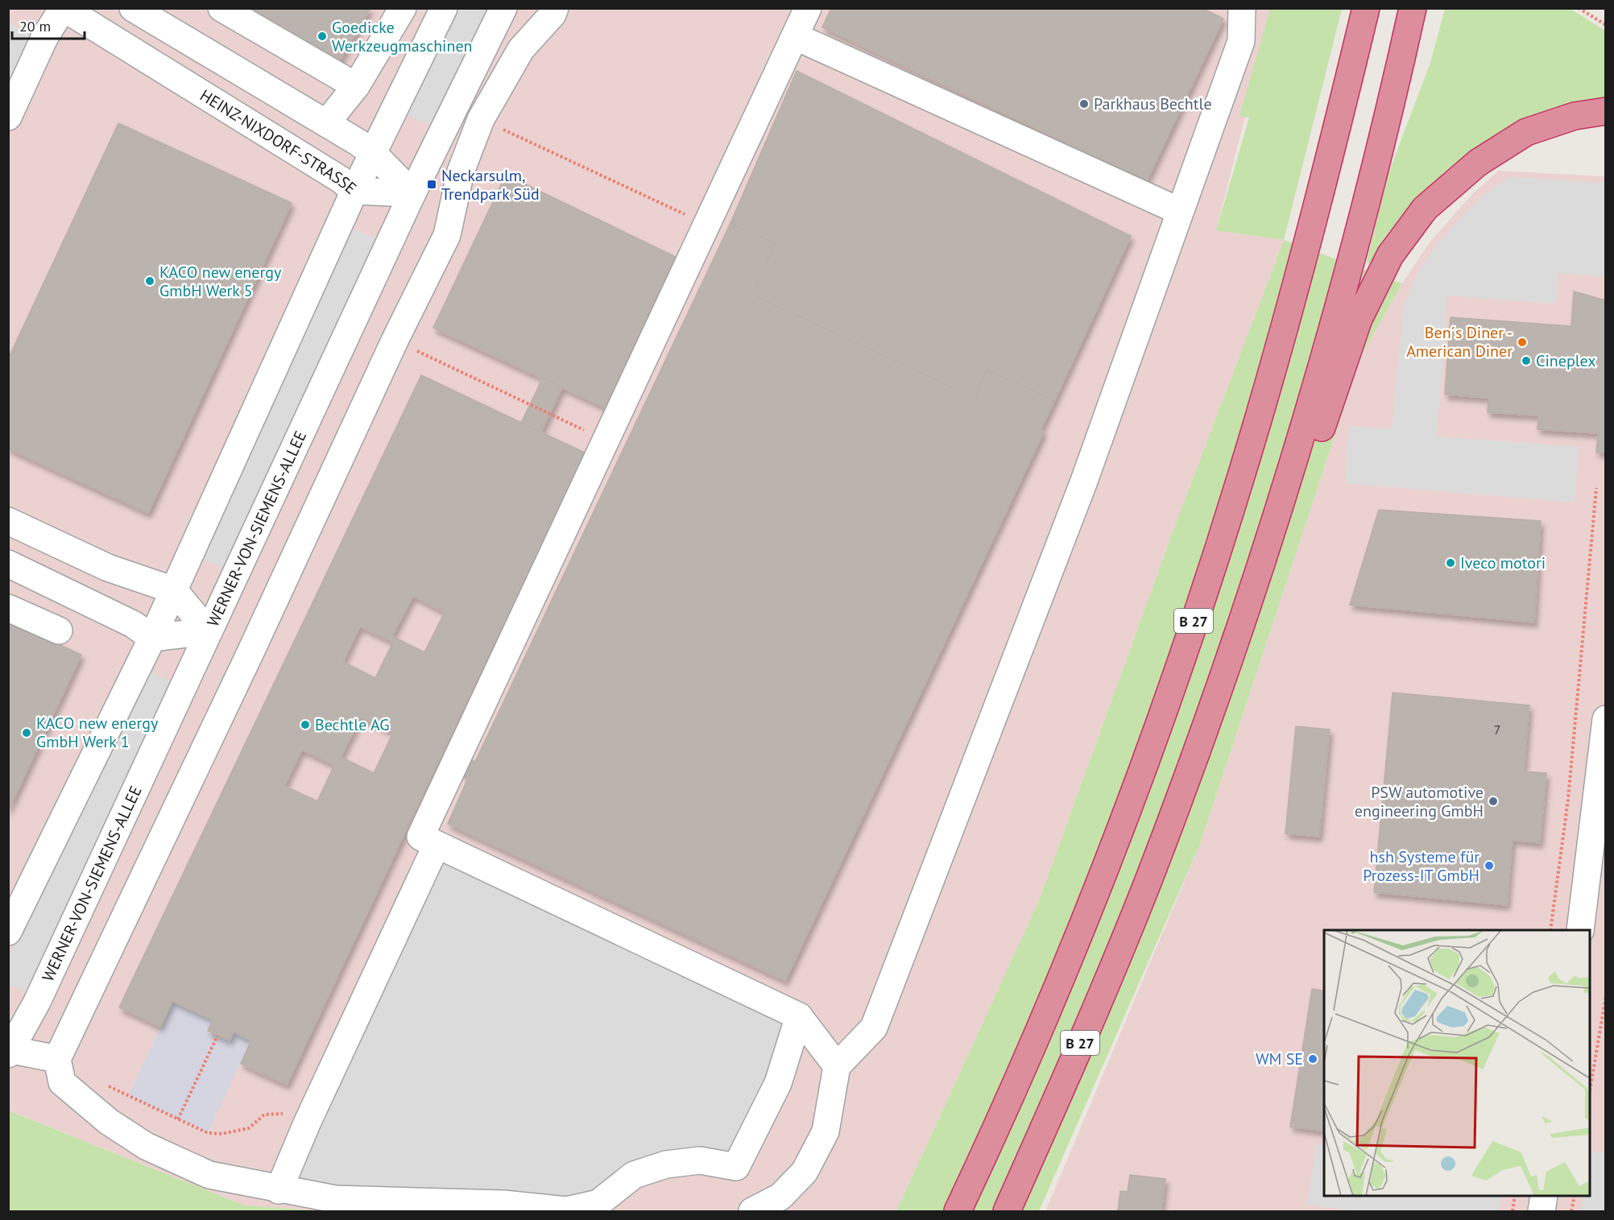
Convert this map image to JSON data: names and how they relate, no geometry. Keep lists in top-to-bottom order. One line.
{"streets":{"highway":["B 27"],"street":["HEINZ-NIXDORF-STRASSE","WERNER-VON-SIEMENS-ALLEE"]},"crossings":[["HEINZ-NIXDORF-STRASSE","WERNER-VON-SIEMENS-ALLEE"]],"places":{"other":["Goedicke Werkzeugmaschinen","Parkhaus Bechtle","KACO new energy GmbH Werk 5","Ben´s Diner - American Diner","Cineplex","Iveco motori","Bechtle AG","KACO new energy GmbH Werk 1","PSW automotive engineering GmbH","hsh Systeme für Prozess-IT GmbH","WM SE"],"transit":["Neckarsulm, Trendpark Süd"]},"house_numbers":["7"],"scale_bar":"20 m"}
